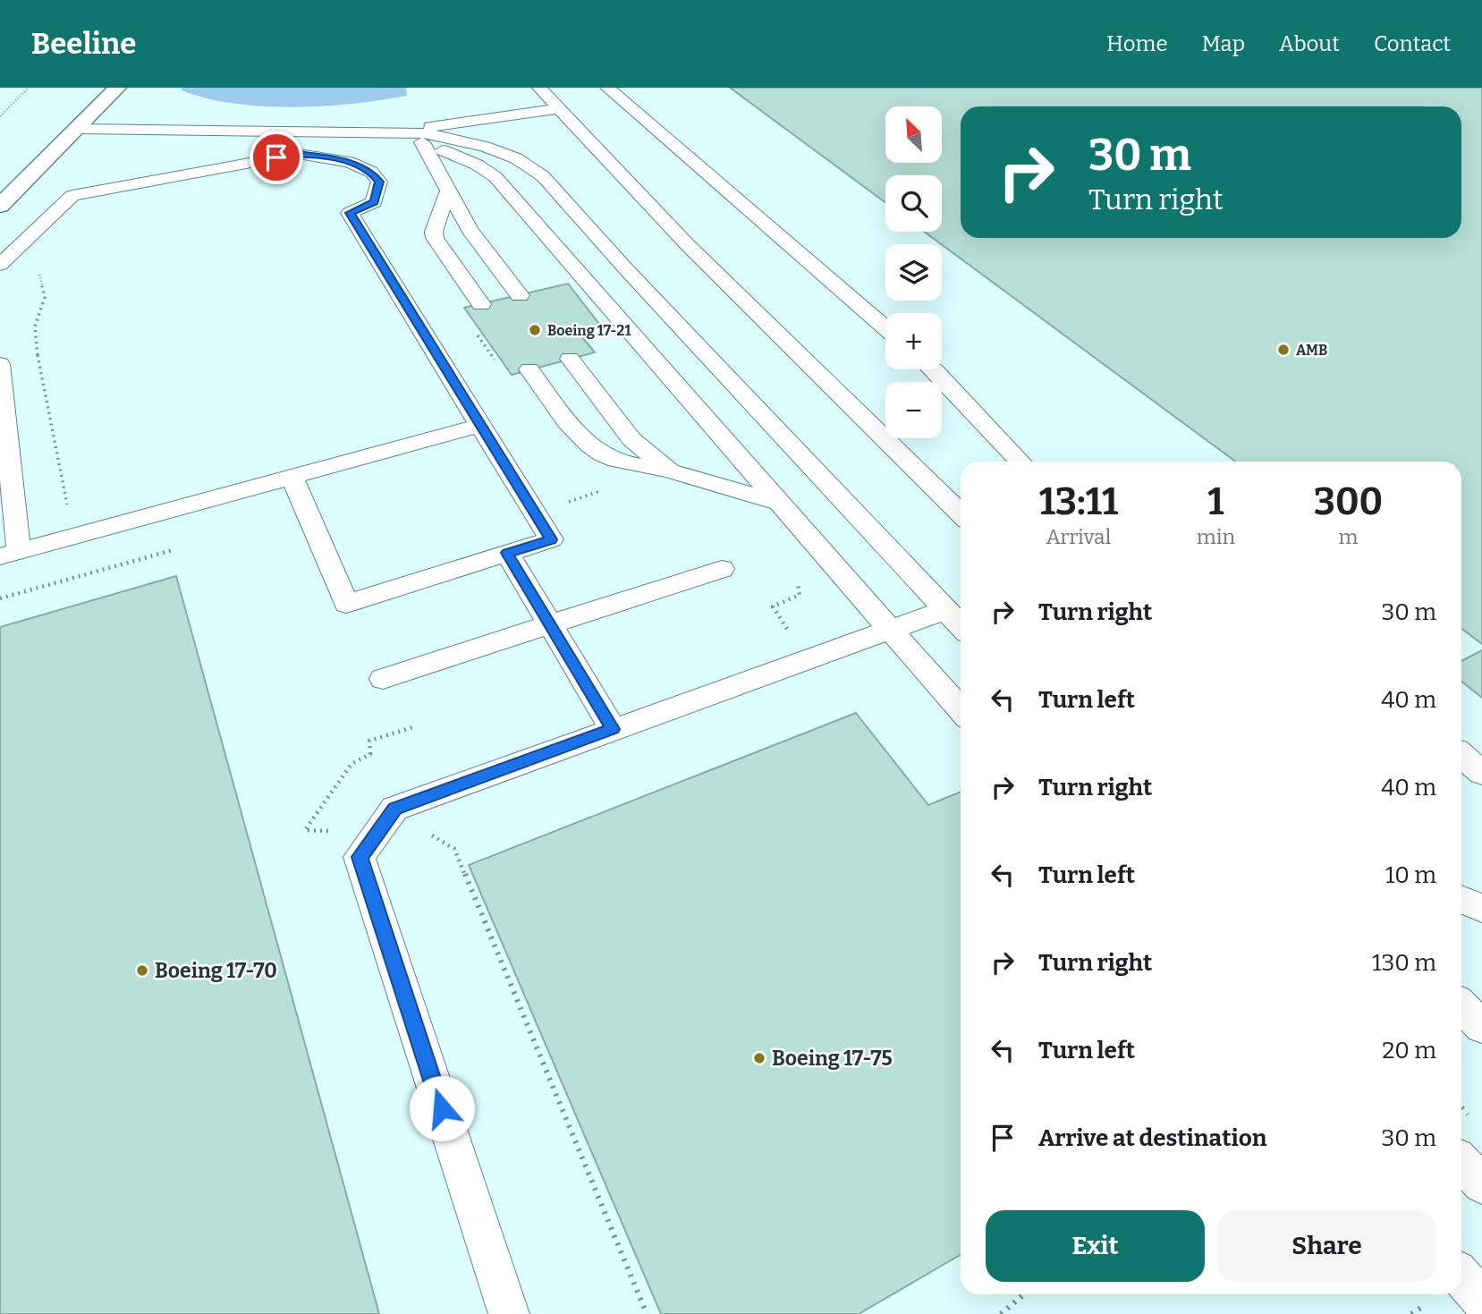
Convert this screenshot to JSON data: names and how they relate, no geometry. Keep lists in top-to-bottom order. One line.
{"places":["Boeing 17-21","AMB","Boeing 17-70","Boeing 17-75"],"north":"top left","page":{"header":"Beeline","nav":["Home","Map","About","Contact"],"map_buttons":["+","−"],"turn":["30 m","Turn right"],"eta":["13:11","Arrival","1","min","300","m"],"list":[{"name":"Turn right","value":"30 m"},{"name":"Turn left","value":"40 m"},{"name":"Turn right","value":"40 m"},{"name":"Turn left","value":"10 m"},{"name":"Turn right","value":"130 m"},{"name":"Turn left","value":"20 m"},{"name":"Arrive at destination","value":"30 m"}],"buttons":["Exit","Share"]}}
